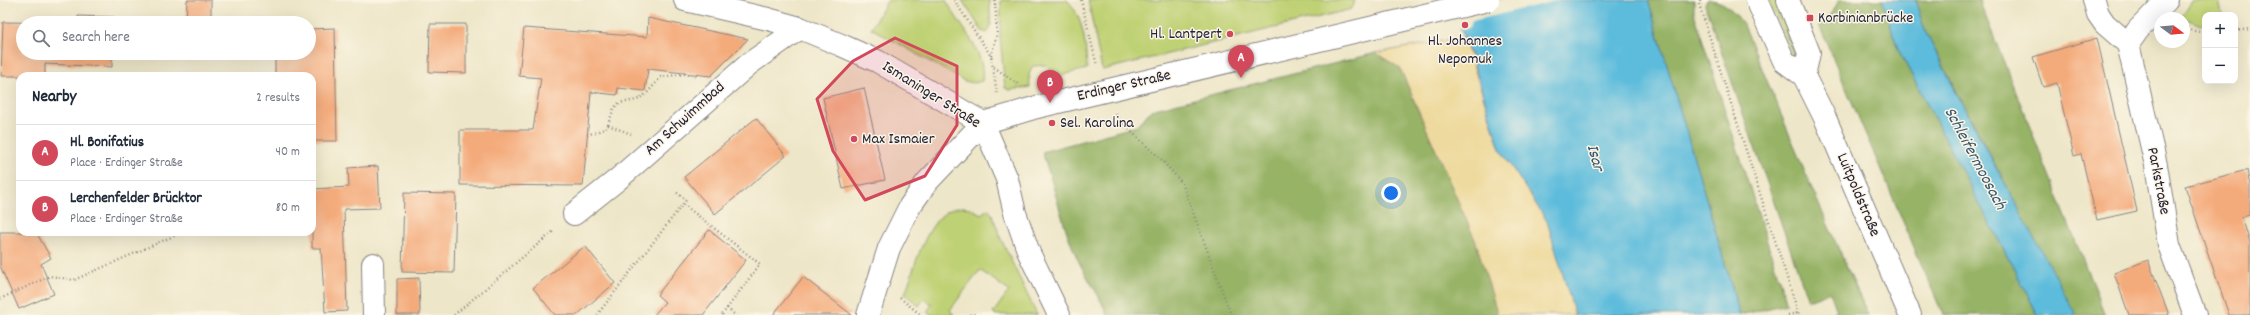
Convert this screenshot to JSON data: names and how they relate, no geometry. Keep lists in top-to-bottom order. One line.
{"streets":{"street":["Erdinger Straße","Ismaninger Straße","Am Schwimmbad","Parkstraße","Luitpoldstraße"]},"crossings":[["Erdinger Straße","Ismaninger Straße"],["Ismaninger Straße","Am Schwimmbad"]],"water":["Isar","Schleifermoosach"],"places":{"transit":["Korbinianbrücke"],"other":["Hl. Johannes Nepomuk","Hl. Lantpert","Sel. Karolina","Max Ismaier"]},"north":"right","page":{"map_buttons":["+","−"],"search":"Search here","pins":["A","B"],"heading":["Nearby","2 results"],"list":[{"mark":"A","name":"Hl. Bonifatius","note":"Place · Erdinger Straße","value":"40 m"},{"mark":"B","name":"Lerchenfelder Brücktor","note":"Place · Erdinger Straße","value":"80 m"}]}}
